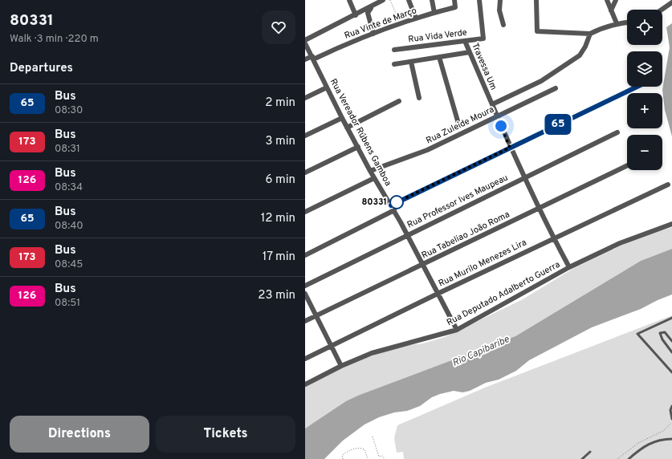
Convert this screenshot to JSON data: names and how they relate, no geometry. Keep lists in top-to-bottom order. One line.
{"streets":{"street":["Rua Vinte de Março","Rua Vida Verde","Travessa Um","Rua Zuleide Moura","Rua Vereador Rúbens Gamboa","Rua Professor Ives Maupeau","Rua Tabeliao João Roma","Rua Murilo Menezes Lira","Rua Deputado Adalberto Guerra"]},"crossings":[["Rua Vinte de Março","Rua Vereador Rúbens Gamboa"],["Rua Vida Verde","Travessa Um"],["Travessa Um","Rua Zuleide Moura"],["Travessa Um","Rua Professor Ives Maupeau"],["Travessa Um","Rua Tabeliao João Roma"],["Travessa Um","Rua Murilo Menezes Lira"],["Travessa Um","Rua Deputado Adalberto Guerra"],["Rua Zuleide Moura","Rua Vereador Rúbens Gamboa"],["Rua Vereador Rúbens Gamboa","Rua Professor Ives Maupeau"],["Rua Vereador Rúbens Gamboa","Rua Tabeliao João Roma"],["Rua Vereador Rúbens Gamboa","Rua Murilo Menezes Lira"],["Rua Vereador Rúbens Gamboa","Rua Deputado Adalberto Guerra"]],"water":["Rio Capibaribe"],"places":["80331"],"lines":["bus line 65"],"page":{"heading":[["80331","Walk · 3 min · 220 m"],"Departures"],"on_map":"65","map_buttons":["+","−"],"list":[{"mark":"65","name":"Bus","note":"08:30","value":"2 min"},{"mark":"173","name":"Bus","note":"08:31","value":"3 min"},{"mark":"126","name":"Bus","note":"08:34","value":"6 min"},{"mark":"65","name":"Bus","note":"08:40","value":"12 min"},{"mark":"173","name":"Bus","note":"08:45","value":"17 min"},{"mark":"126","name":"Bus","note":"08:51","value":"23 min"}],"buttons":["Directions","Tickets"]}}
